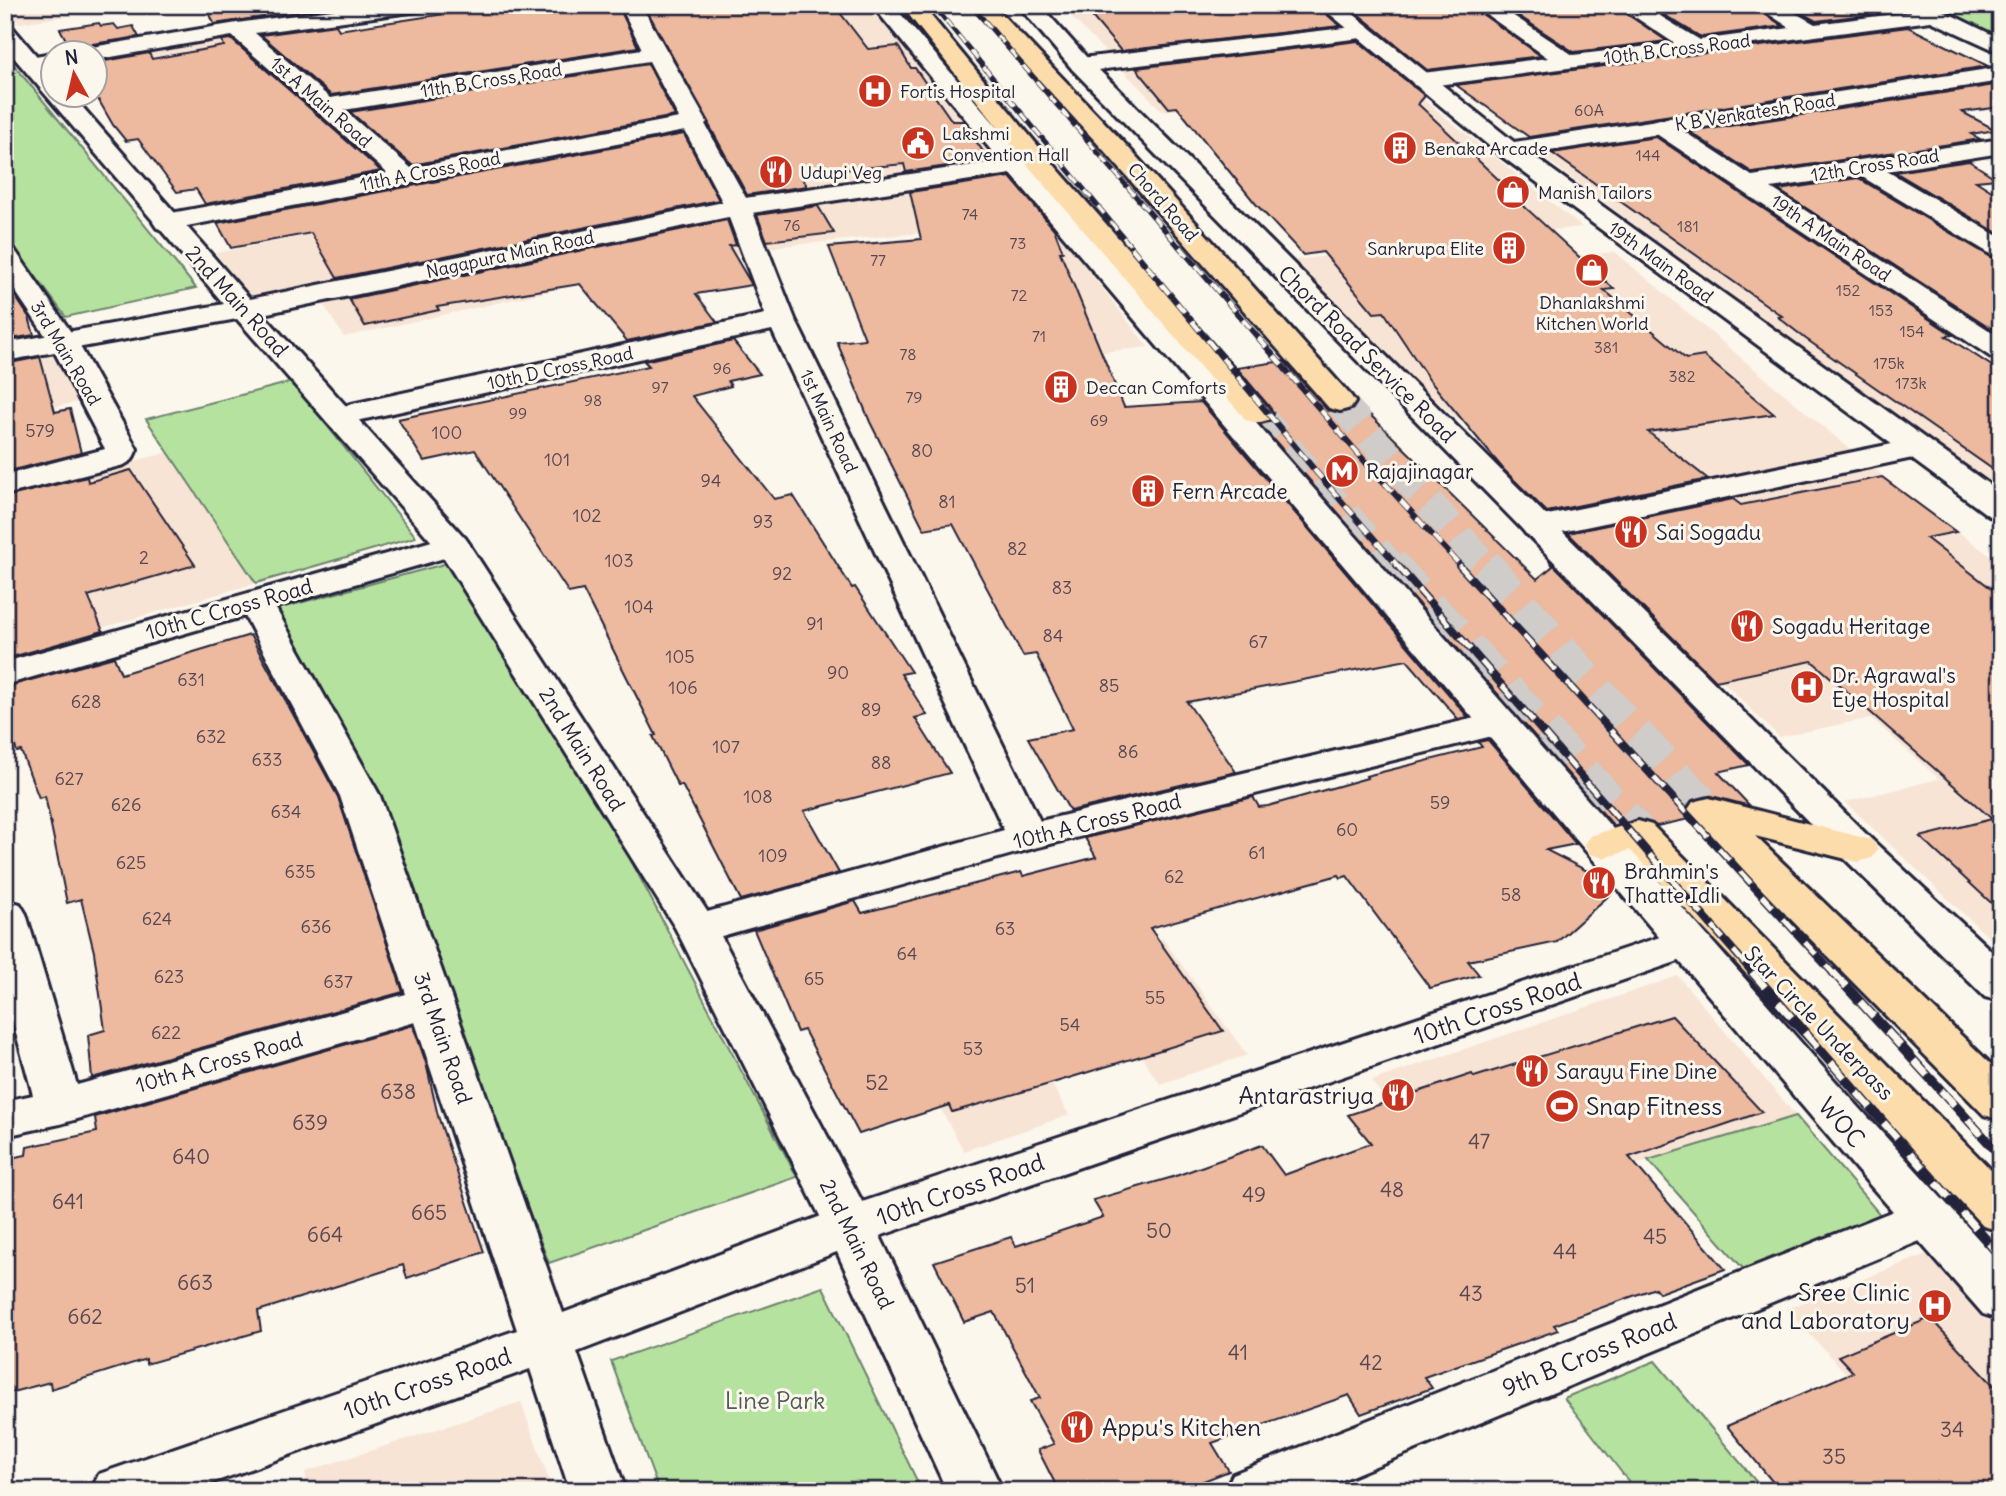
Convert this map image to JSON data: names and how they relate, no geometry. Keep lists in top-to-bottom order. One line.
{"streets":{"main road":["Chord Road","Star Circle Underpass"],"street":["10th B Cross Road","11th B Cross Road","1st A Main Road","K B Venkatesh Road","12th Cross Road","11th A Cross Road","19th A Main Road","Nagapura Main Road","19th Main Road","2nd Main Road","3rd Main Road","Chord Road Service Road","10th D Cross Road","1st Main Road","10th C Cross Road","10th A Cross Road","10th Cross Road","WOC","9th B Cross Road"]},"crossings":[["10th B Cross Road","19th Main Road"],["11th B Cross Road","1st A Main Road"],["11th B Cross Road","1st Main Road"],["1st A Main Road","11th A Cross Road"],["K B Venkatesh Road","19th A Main Road"],["K B Venkatesh Road","19th Main Road"],["12th Cross Road","19th A Main Road"],["11th A Cross Road","2nd Main Road"],["11th A Cross Road","1st Main Road"],["Nagapura Main Road","2nd Main Road"],["Nagapura Main Road","3rd Main Road"],["Nagapura Main Road","1st Main Road"],["Nagapura Main Road","WOC"],["2nd Main Road","10th D Cross Road"],["2nd Main Road","10th C Cross Road"],["2nd Main Road","10th A Cross Road"],["2nd Main Road","10th Cross Road"],["3rd Main Road","10th C Cross Road"],["3rd Main Road","10th A Cross Road"],["3rd Main Road","10th Cross Road"],["10th D Cross Road","1st Main Road"],["1st Main Road","10th A Cross Road"],["10th A Cross Road","WOC"],["10th Cross Road","WOC"],["Star Circle Underpass","WOC"],["WOC","9th B Cross Road"]],"parks":["Line Park"],"places":{"hospital":["Fortis Hospital","Dr. Agrawal's Eye Hospital","Sree Clinic and Laboratory"],"public building":["Lakshmi Convention Hall"],"building":["Benaka Arcade","Sankrupa Elite","Deccan Comforts","Fern Arcade"],"restaurant":["Udupi Veg","Sai Sogadu","Sogadu Heritage","Brahmin's Thatte Idli","Sarayu Fine Dine","Antarastriya","Appu's Kitchen"],"shop":["Manish Tailors","Dhanlakshmi Kitchen World"],"metro station":["Rajajinagar"],"sports":["Snap Fitness"]},"house_numbers":["60A","144","74","76","181","73","77","152","72","153","154","71","381","78","175k","96","382","173k","97","79","98","99","69","579","100","80","101","94","81","102","93","82","2","103","92","83","104","91","84","67","105","90","631","85","106","628","89","632","107","86","633","88","627","108","59","626","634","60","61","109","625","635","62","58","624","636","63","64","623","65","637","55","54","622","53","52","638","639","47","640","48","49","641","665","50","664","45","44","663","51","43","662","41","42","34","35"],"north":"top"}
